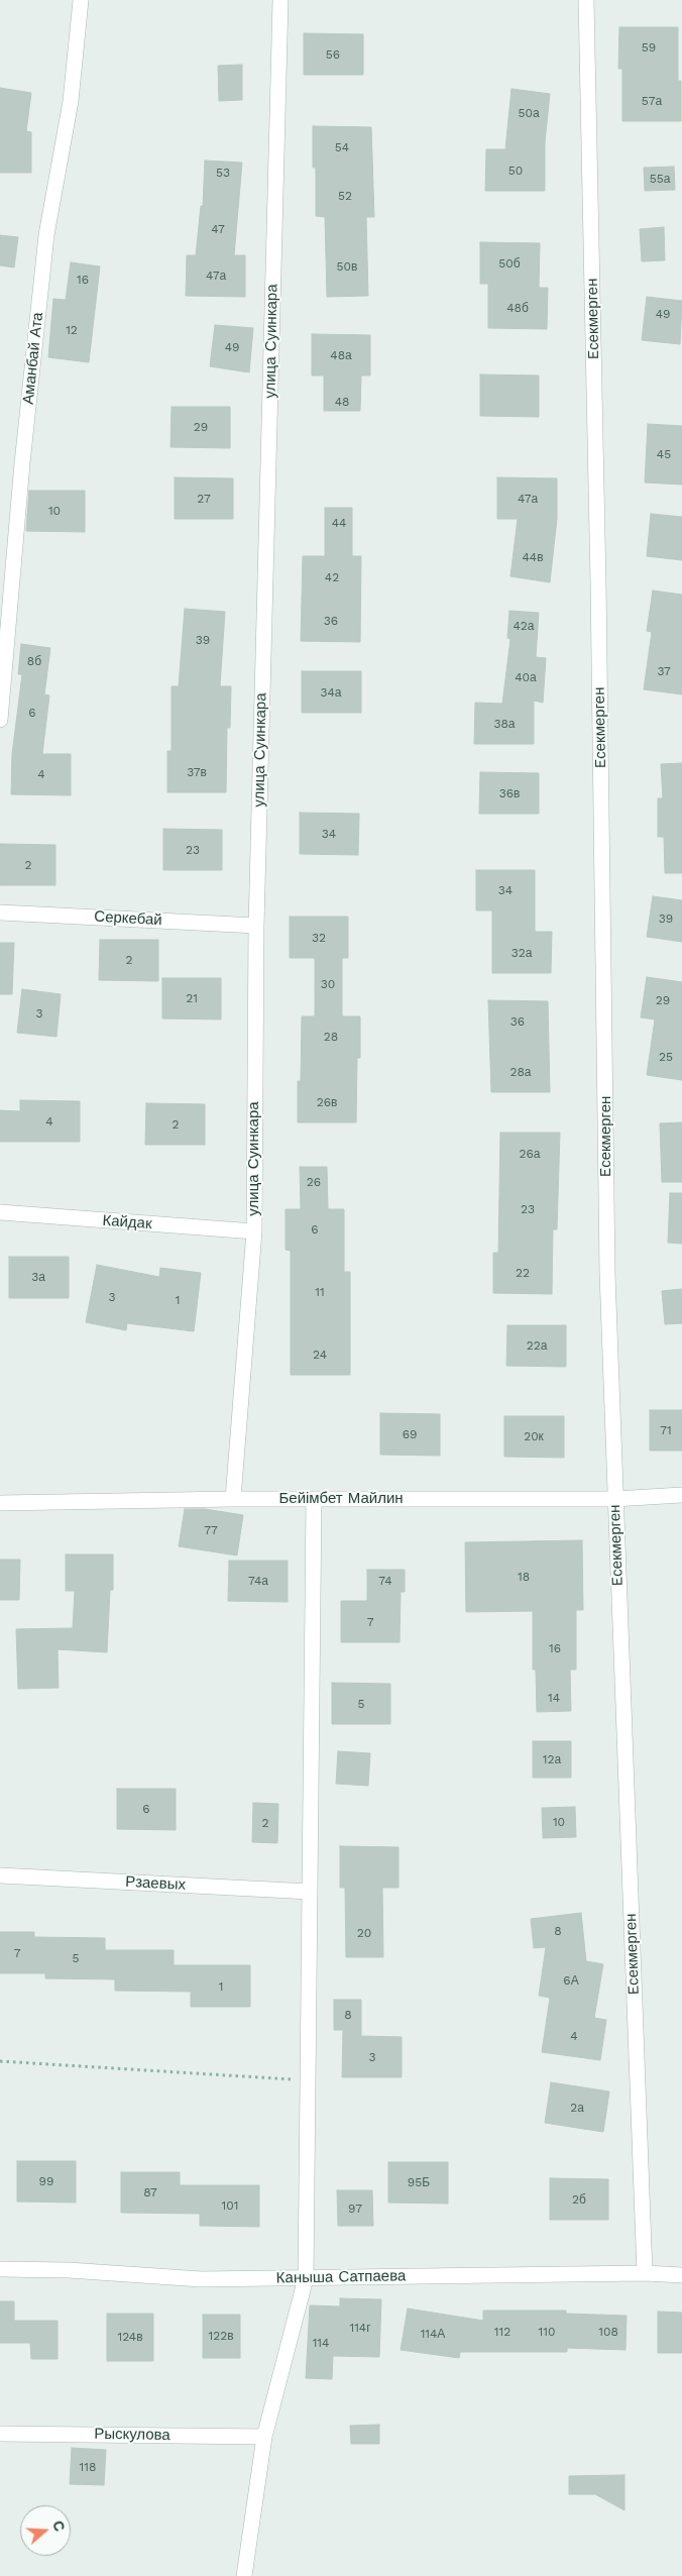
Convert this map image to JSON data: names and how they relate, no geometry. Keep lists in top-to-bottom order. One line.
{"streets":{"street":["Eсекмерген","улица Суинкара","Аманбай Ата","Серкебай","Кайдак","Бейімбет Майлин","Рзаевых","Каныша Сатпаева","Рыскулова"]},"crossings":[["Eсекмерген","Бейімбет Майлин"],["Eсекмерген","Каныша Сатпаева"],["улица Суинкара","Серкебай"],["улица Суинкара","Кайдак"],["улица Суинкара","Бейімбет Майлин"]],"house_numbers":["59","56","57а","50а","54","50","53","55а","52","47","50б","50в","47а","16","48б","49","12","49","48а","48","29","45","27","47а","10","44","44в","42","36","42а","39","8б","37","40а","34а","6","38а","37в","4","36в","34","23","2","34","39","32","32а","2","30","21","29","3","36","28","25","28а","26в","4","2","26а","26","23","6","22","3а","11","3","1","22а","24","71","69","20к","77","18","74а","74","7","16","14","5","12а","6","10","2","8","20","7","5","6А","1","8","4","3","2а","99","95Б","87","2б","101","97","114г","112","110","108","114А","122в","124в","114","118"],"north":"right"}
